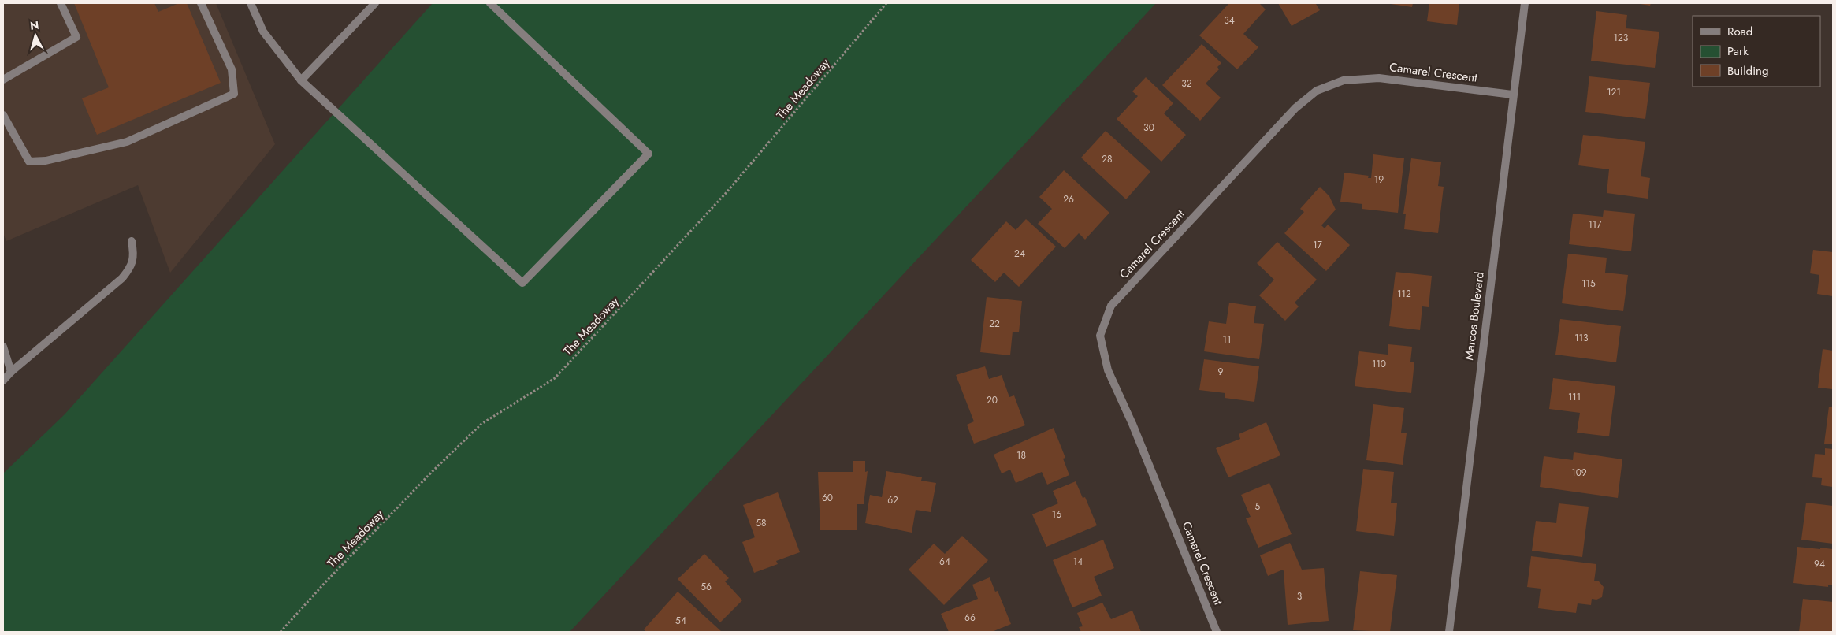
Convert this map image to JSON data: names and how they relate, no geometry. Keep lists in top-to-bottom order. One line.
{"streets":{"street":["Camarel Crescent","Marcos Boulevard"],"path":["The Meadoway"]},"crossings":[["Camarel Crescent","Marcos Boulevard"]],"house_numbers":["34","123","32","121","30","28","19","26","117","17","24","115","112","22","113","11","110","9","111","20","18","109","60","62","5","16","58","64","14","94","56","3","66","54"],"legend":["Road","Park","Building"],"north":"top"}
